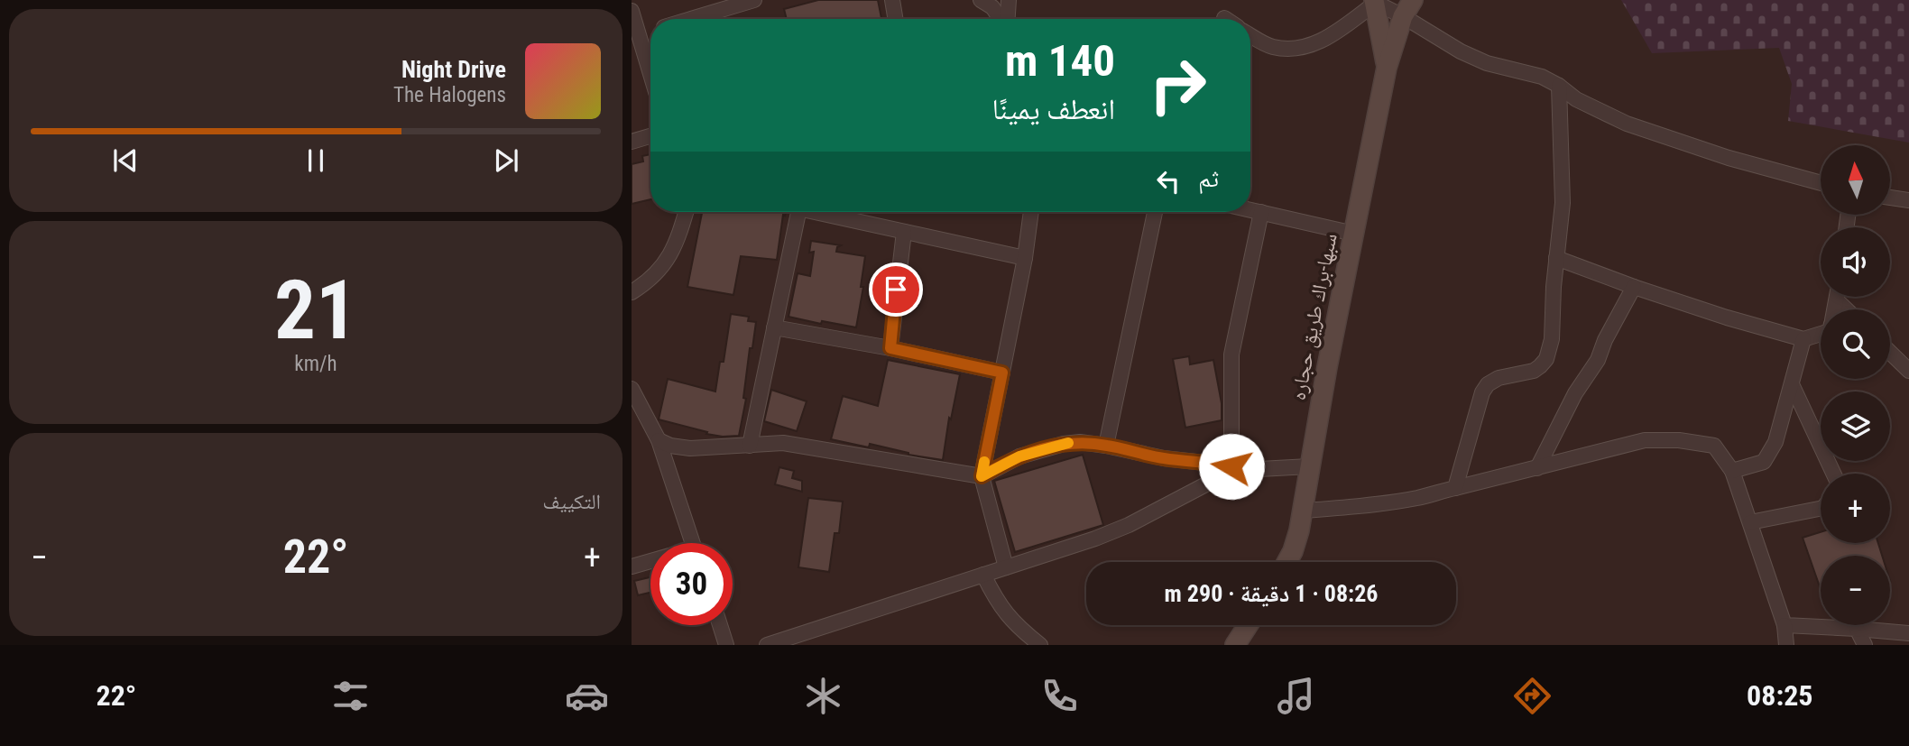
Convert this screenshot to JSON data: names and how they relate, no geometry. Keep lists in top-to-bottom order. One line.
{"streets":{"main road":["سبها-براك طريق حجاره"]},"north":"top","page":{"turn":["140 m","انعطف يمينًا"],"song":["Night Drive","The Halogens"],"map_buttons":["+","−"],"then":"ثم","tile":[["21","km/h"],"التكييف"],"heat":["−","22°","+"],"limit":"30","trip":"08:26 · 1 دقيقة · 290 m","tabs":["08:25","22°"]}}
